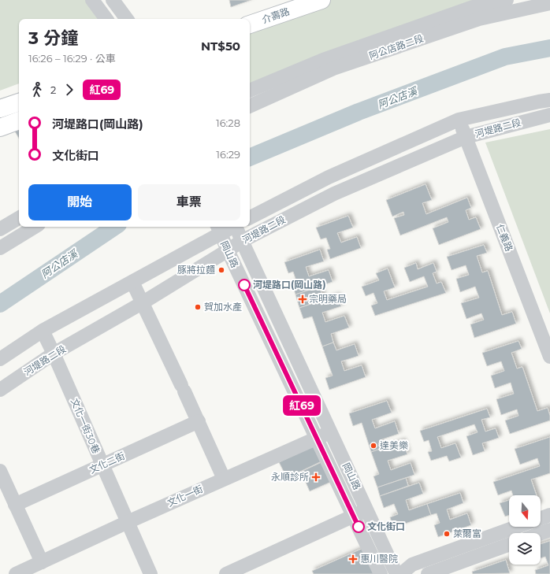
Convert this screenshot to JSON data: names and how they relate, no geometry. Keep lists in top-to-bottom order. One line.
{"streets":{"main road":["介壽路"],"street":["阿公店路二段","河堤路二段","仁義路","岡山路","文化一街30巷","文化二街","文化一街"]},"crossings":[["河堤路二段","仁義路"],["河堤路二段","岡山路"],["河堤路二段","文化一街30巷"],["岡山路","文化一街"],["文化一街30巷","文化二街"],["文化一街30巷","文化一街"]],"water":["阿公店溪"],"places":{"other":["豚將拉麵","河堤路口(岡山路)","賀加水產","達美樂","文化街口","萊爾富"],"health":["宗明藥局","永順診所","惠川醫院"]},"lines":["bus line 紅69"],"north":"bottom","page":{"on_map":"紅69","heading":["3 分鐘","16:26 – 16:29 · 公車","NT$50"],"legs":["2","紅69"],"list":[{"name":"河堤路口(岡山路)","value":"16:28"},{"name":"文化街口","value":"16:29"}],"buttons":["開始","車票"]}}
